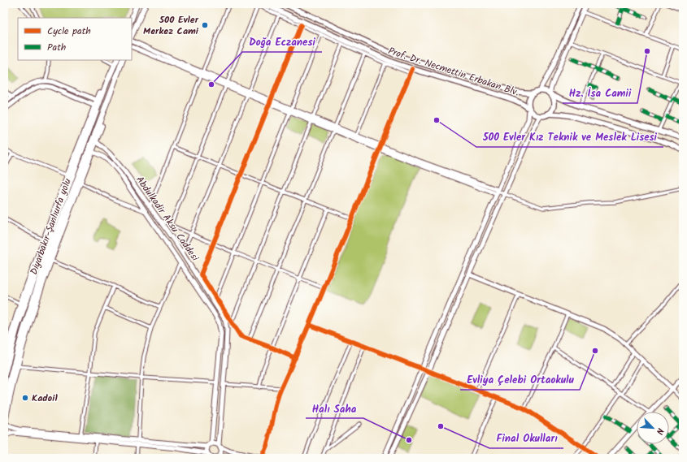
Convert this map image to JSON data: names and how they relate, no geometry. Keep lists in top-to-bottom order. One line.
{"streets":{"highway":["Diyarbakır-Şanlıurfa yolu"],"main road":["Prof. Dr. Necmettin Erbakan Blv.","Abdulkadir Aksu Caddesi"]},"places":["500 Evler Merkez Cami","Hz. İsa Camii","Doğa Eczanesi","500 Evler Kız Teknik ve Meslek Lisesi","Evliya Çelebi Ortaokulu","Kadoil","Final Okulları","Halı Saha"],"legend":["Cycle path","Path"],"north":"bottom right"}
